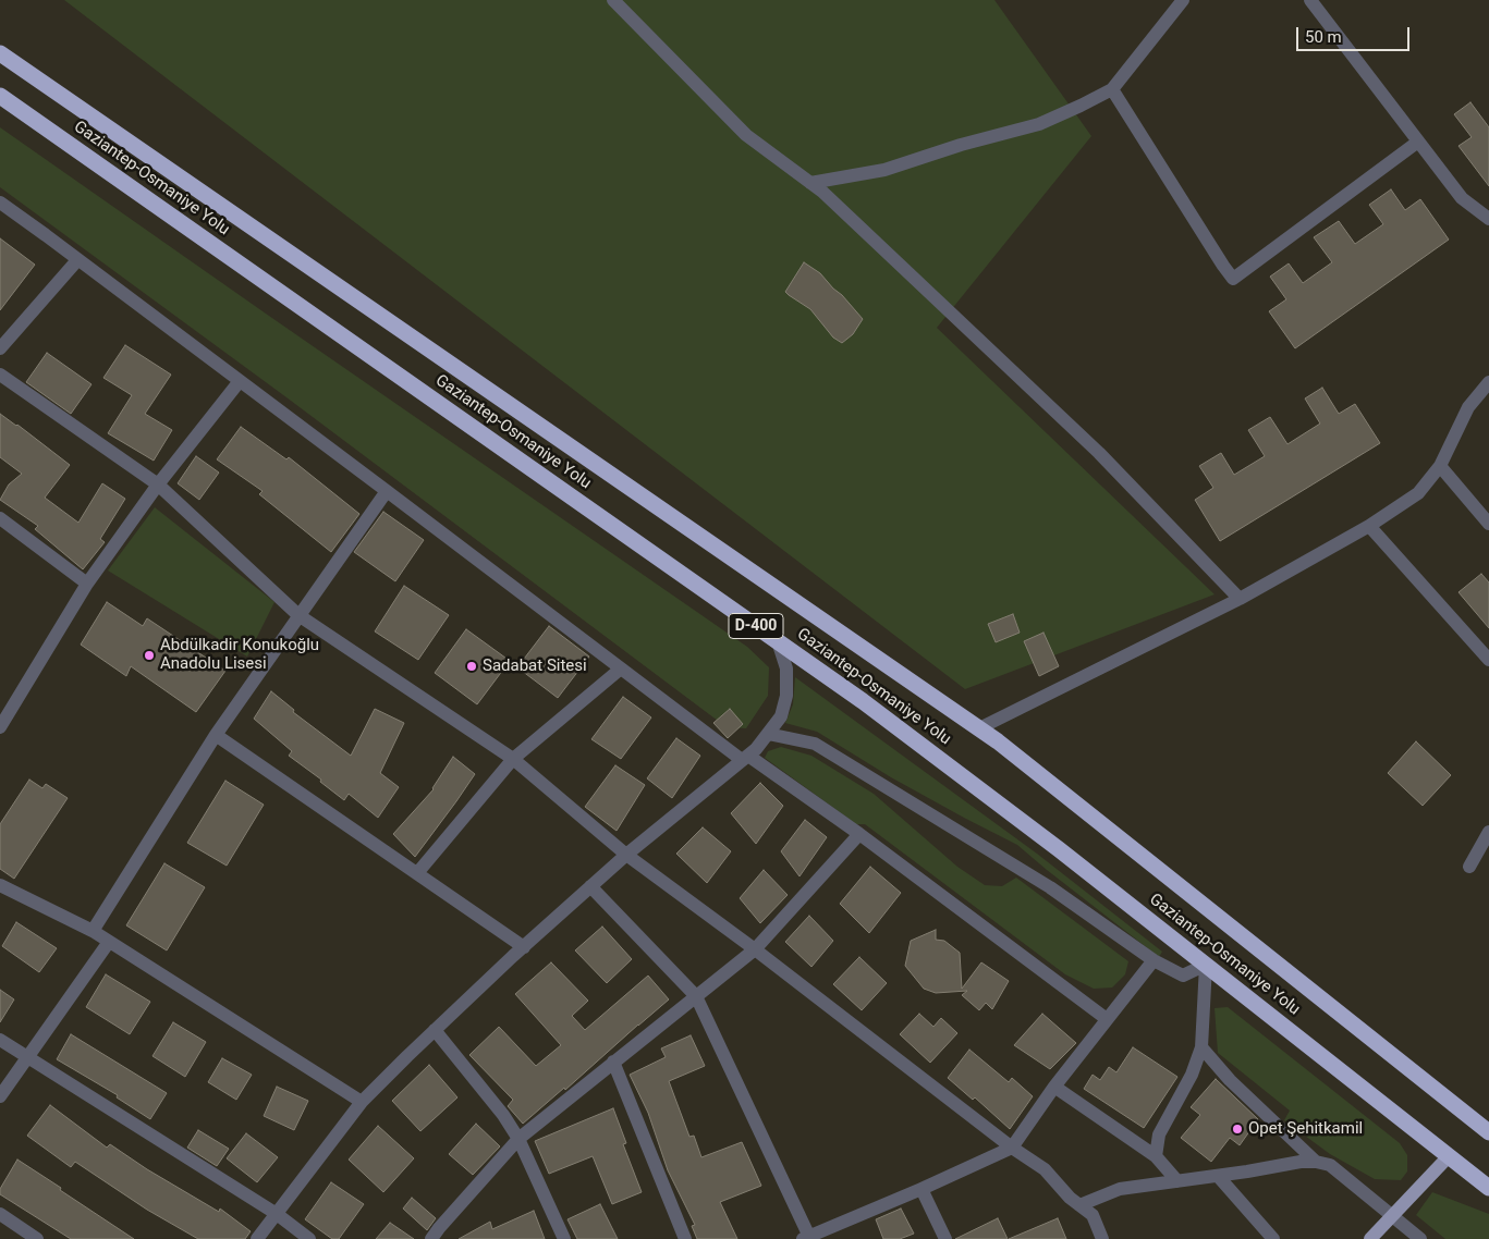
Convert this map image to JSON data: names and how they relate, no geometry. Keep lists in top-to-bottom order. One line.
{"streets":{"highway":["Gaziantep-Osmaniye Yolu","D-400"]},"places":["Abdülkadir Konukoğlu Anadolu Lisesi","Sadabat Sitesi","Opet Şehitkamil"],"scale_bar":"50 m"}
